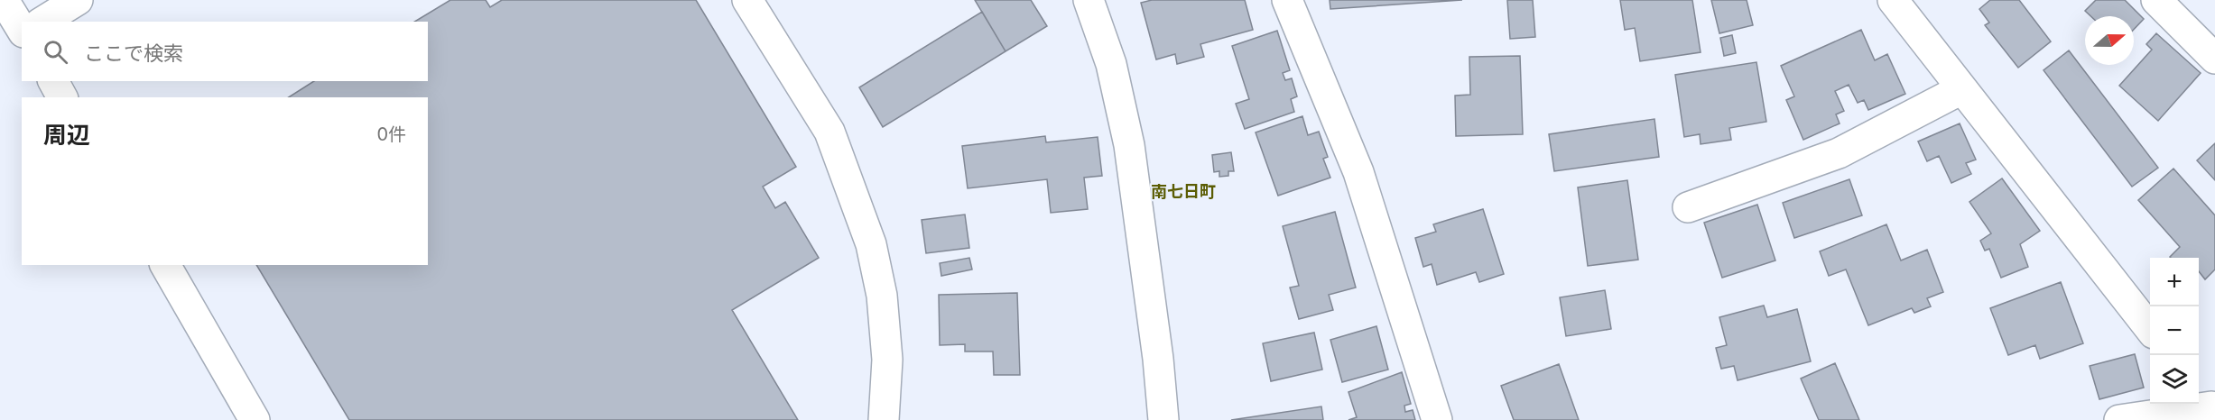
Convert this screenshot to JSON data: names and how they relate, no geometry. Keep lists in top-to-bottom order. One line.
{"districts":["南七日町"],"north":"right","page":{"search":"ここで検索","heading":["周辺","0件"],"map_buttons":["+","−"]}}
